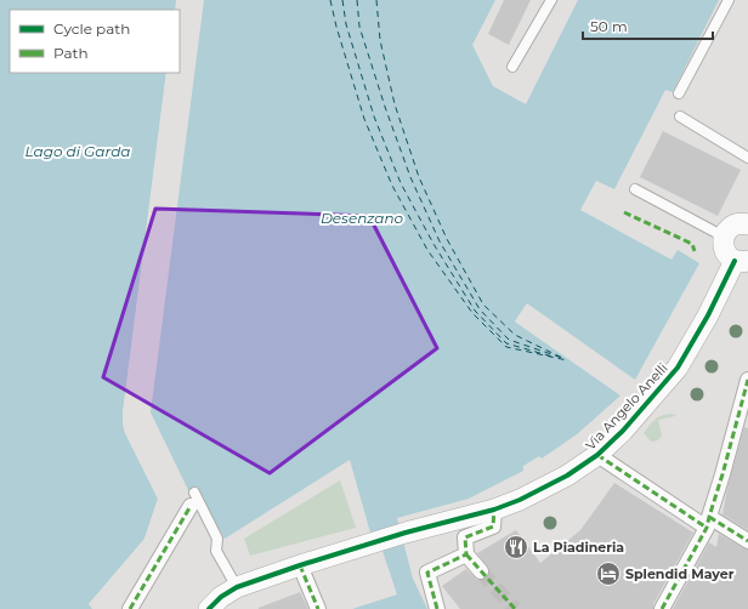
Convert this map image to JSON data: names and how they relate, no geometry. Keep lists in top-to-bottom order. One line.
{"streets":{"street":["Via Angelo Anelli"]},"water":["Lago di Garda","Desenzano"],"places":{"restaurant":["La Piadineria"],"hotel":["Splendid Mayer"]},"legend":["Cycle path","Path"],"scale_bar":"50 m"}
